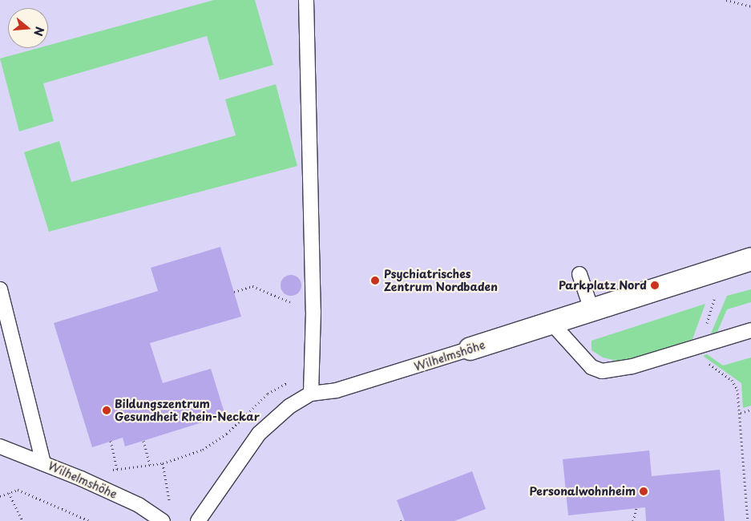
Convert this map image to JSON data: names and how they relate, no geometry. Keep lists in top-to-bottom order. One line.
{"streets":{"street":["Wilhelmshöhe"]},"places":["Psychiatrisches Zentrum Nordbaden","Parkplatz Nord","Bildungszentrum Gesundheit Rhein-Neckar","Personalwohnheim"],"north":"right"}
